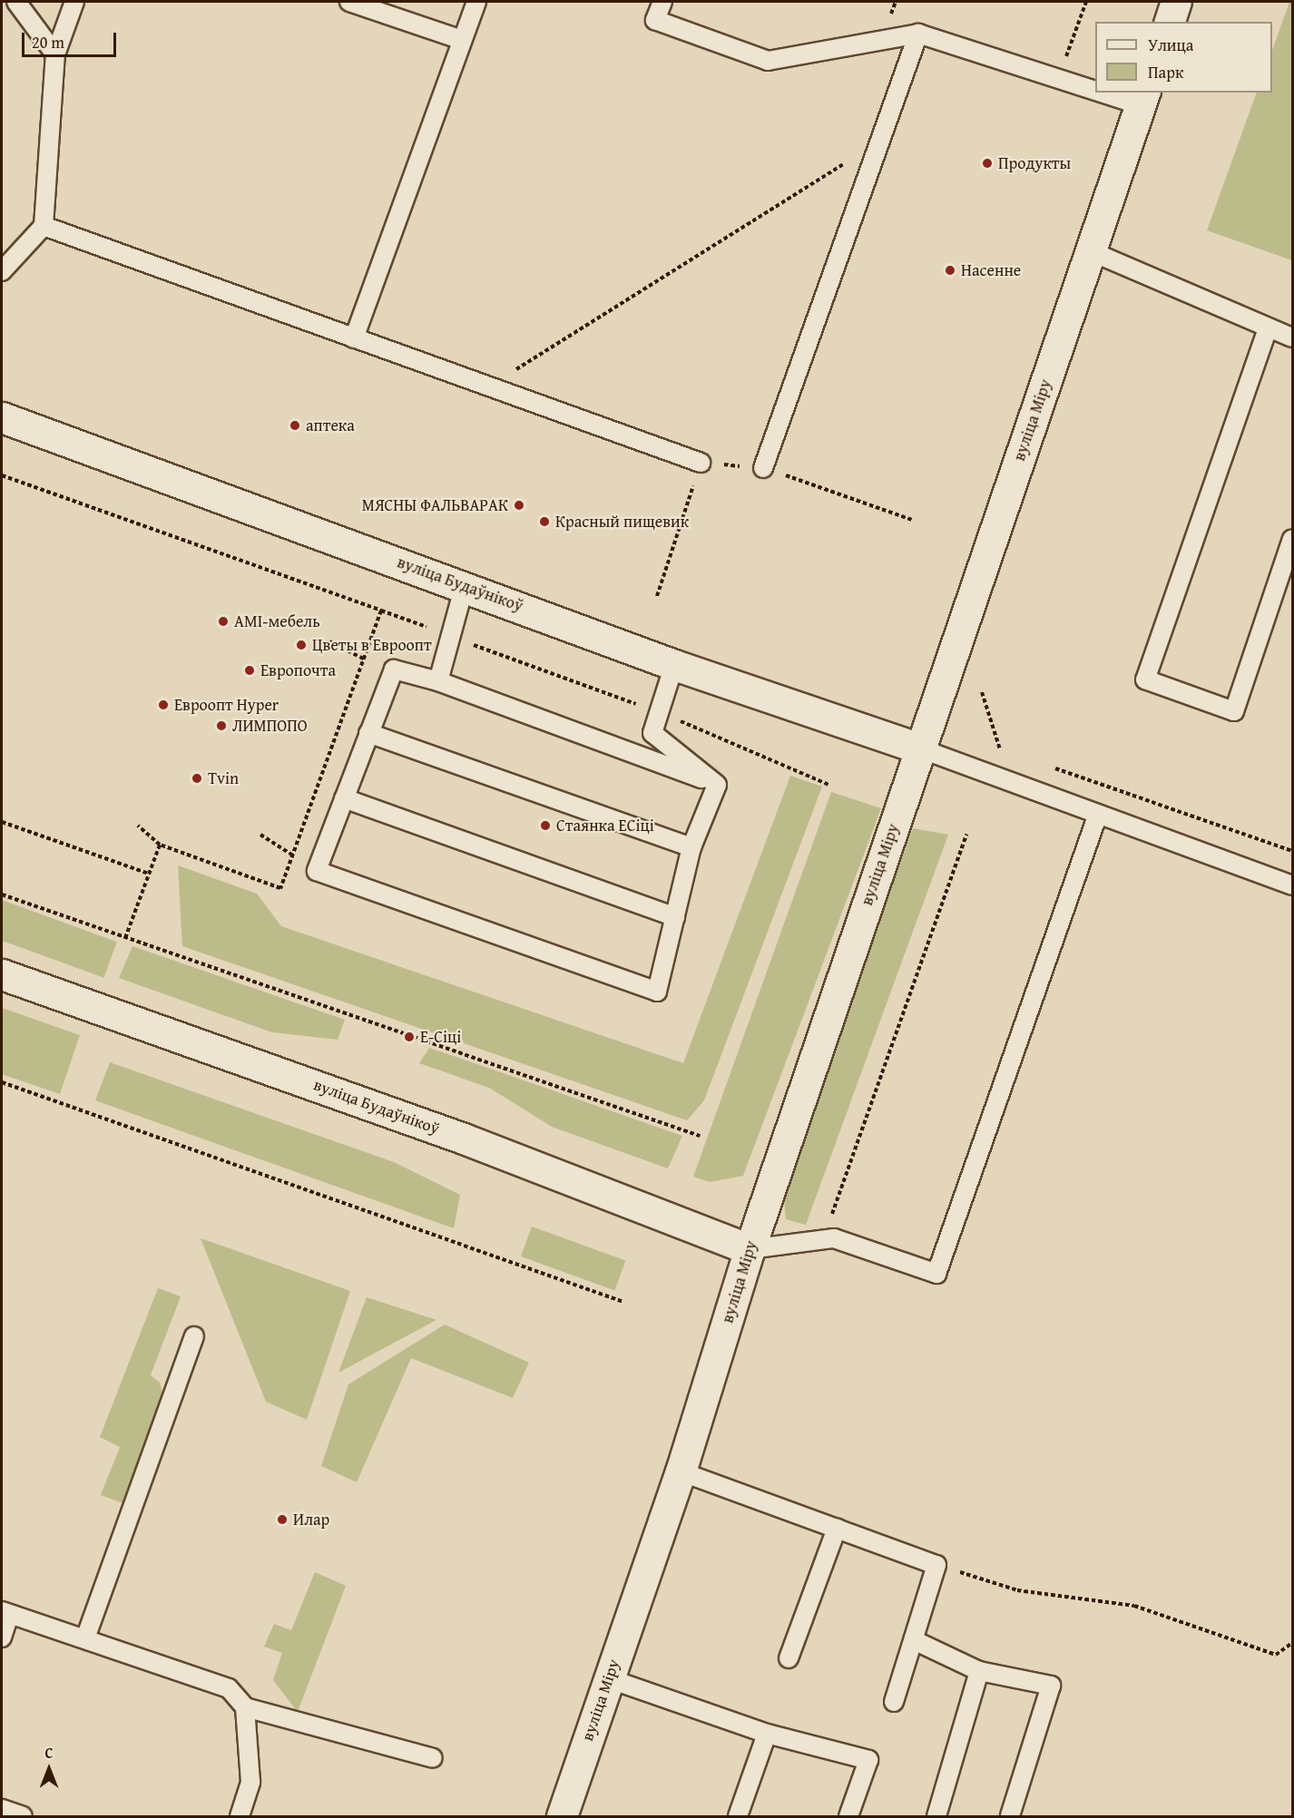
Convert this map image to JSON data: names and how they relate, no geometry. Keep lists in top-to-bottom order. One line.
{"streets":{"main road":["вуліца Міру","вуліца Будаўнікоў"]},"crossings":[["вуліца Міру","вуліца Будаўнікоў"]],"places":["Продукты","Насенне","аптека","МЯСНЫ ФАЛЬВАРАК","Красный пищевик","AMI-мебель","Цветы в Евроопт","Европочта","Евроопт Hyper","ЛИМПОПО","Tvin","Стаянка ЕСіці","Е-Сіці","Илар"],"legend":["Улица","Парк"],"scale_bar":"20 m","north":"top"}
